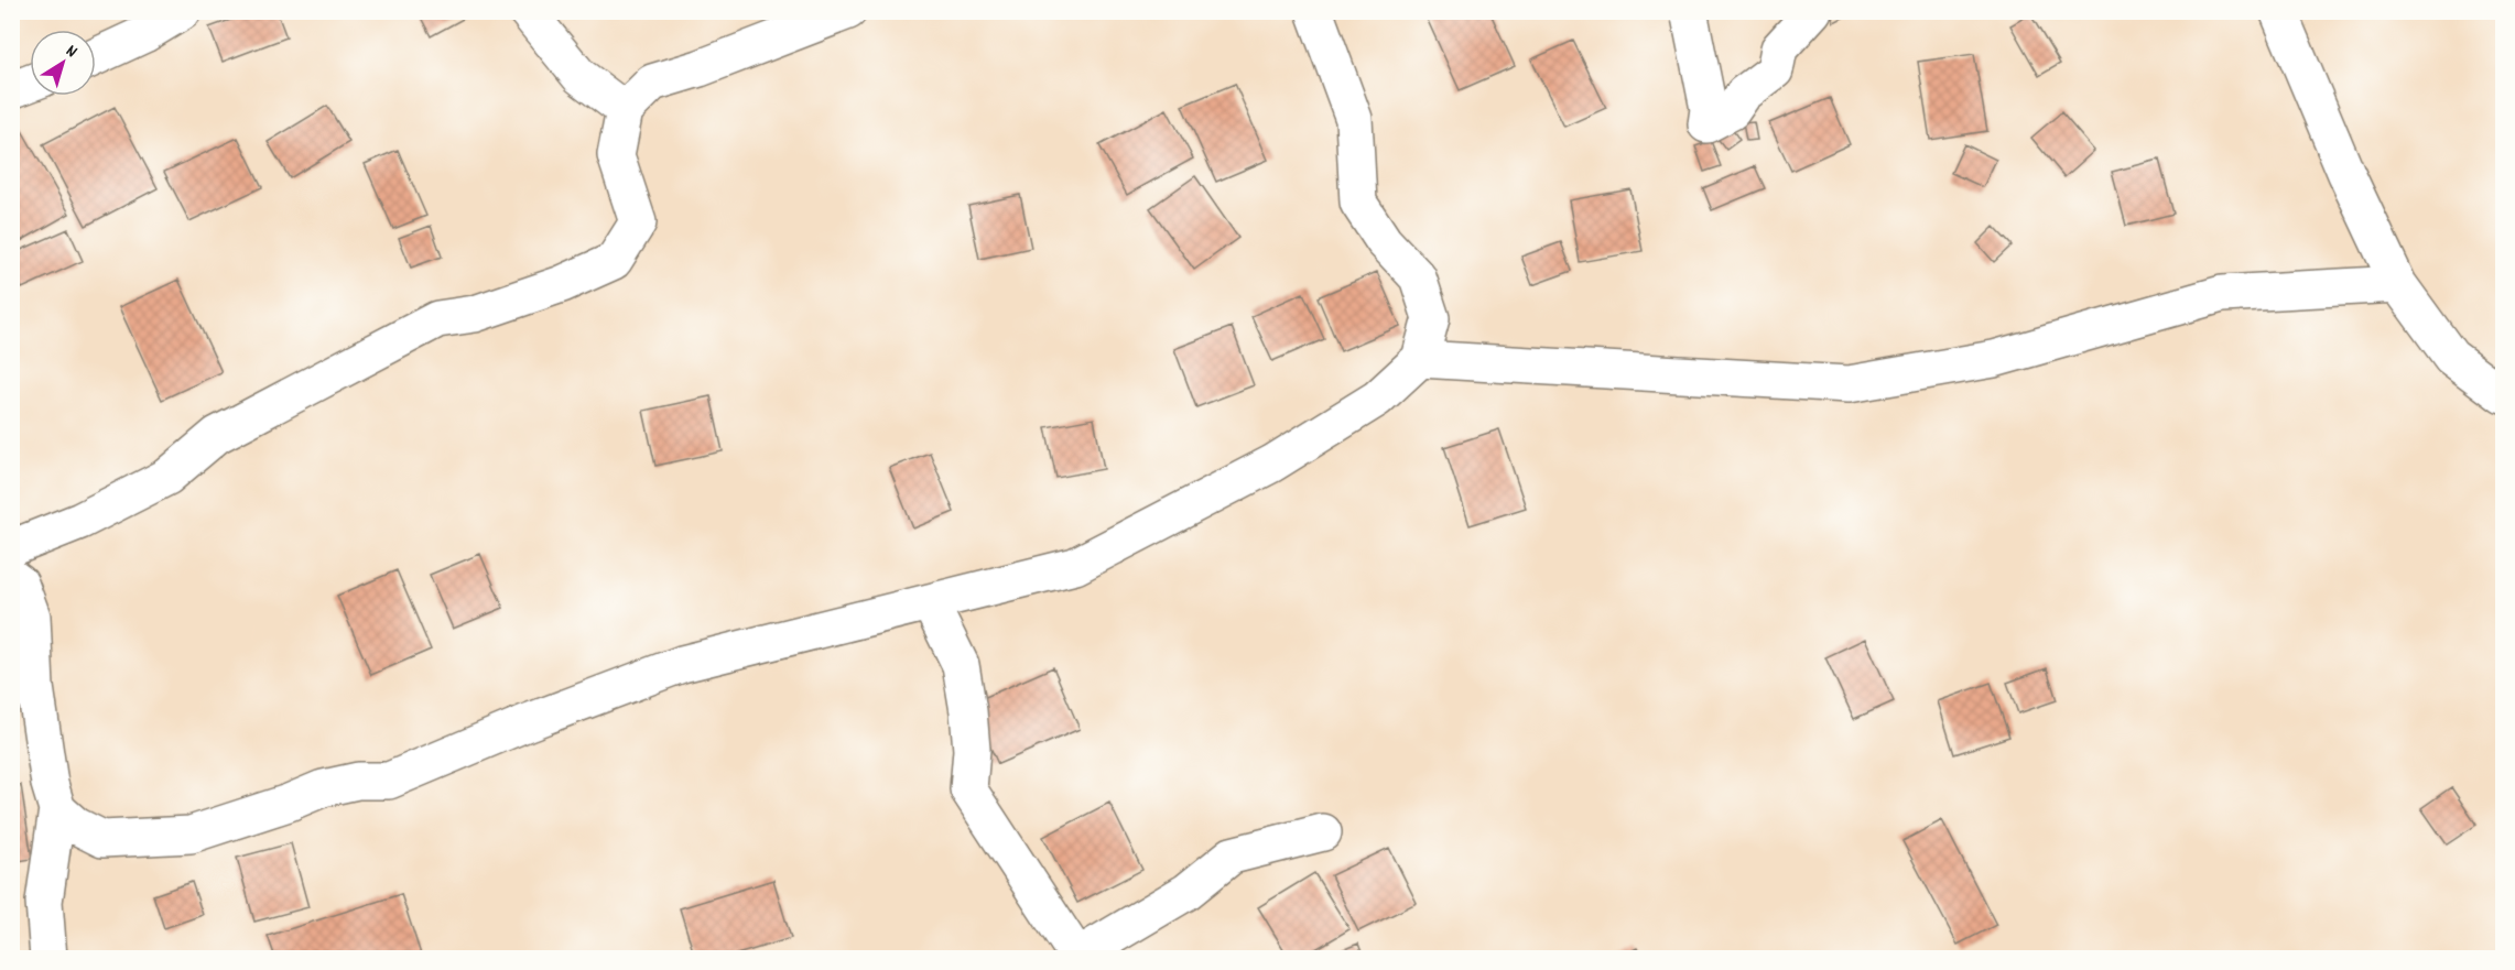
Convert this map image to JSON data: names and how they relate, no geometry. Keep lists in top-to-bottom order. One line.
{"north":"top right"}
